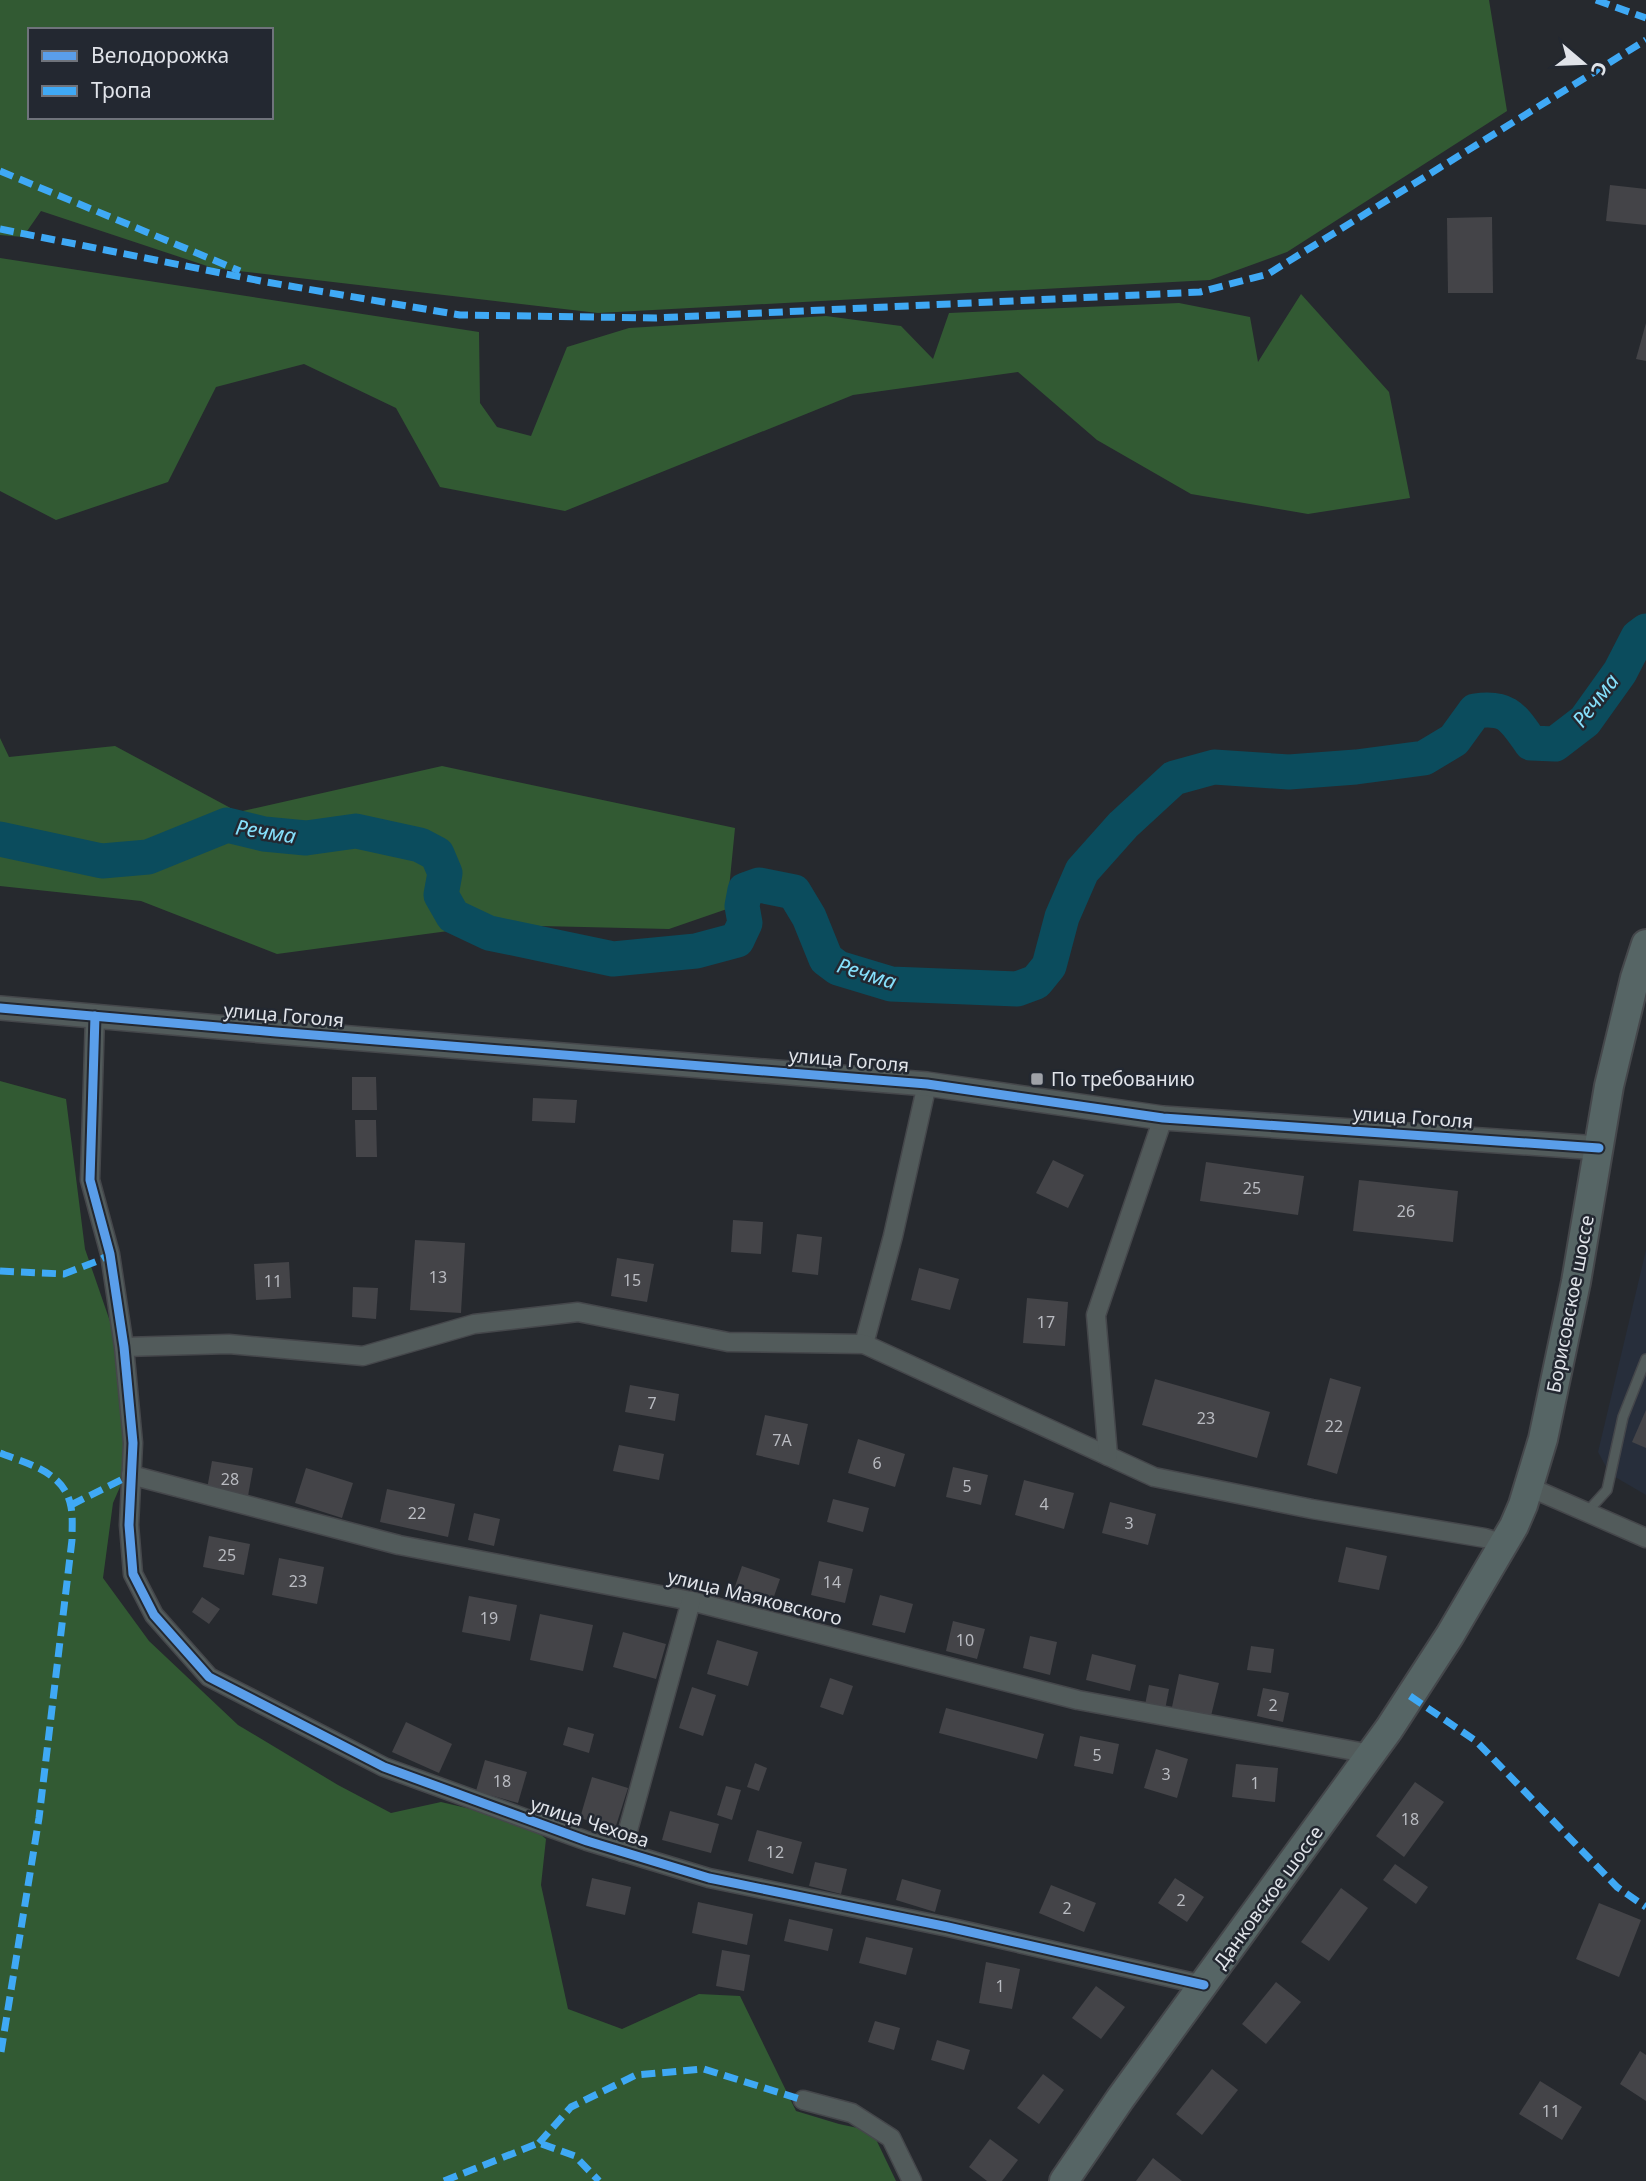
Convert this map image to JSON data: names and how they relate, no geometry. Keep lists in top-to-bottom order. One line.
{"streets":{"main road":["Борисовское шоссе","Данковское шоссе"],"street":["улица Гоголя","улица Маяковского","улица Чехова"]},"crossings":[["улица Гоголя","Борисовское шоссе"],["улица Гоголя","улица Чехова"],["Борисовское шоссе","Данковское шоссе"],["улица Маяковского","улица Чехова"],["улица Маяковского","Данковское шоссе"],["улица Чехова","Данковское шоссе"]],"water":["Речма"],"places":{"transit":["По требованию"]},"house_numbers":["25","26","13","15","11","17","7","23","22","7А","6","28","5","4","22","3","25","23","14","19","10","2","5","3","18","1","18","12","2","2","1","11"],"legend":["Велодорожка","Тропа"],"north":"right"}
